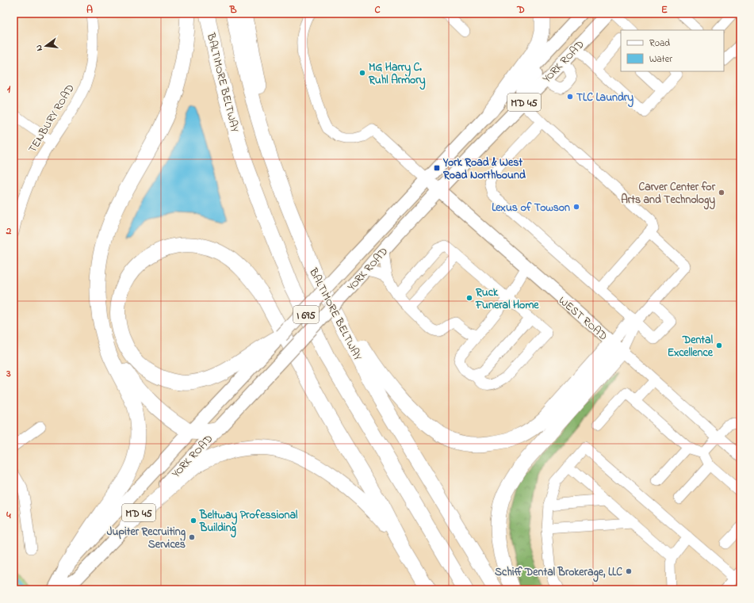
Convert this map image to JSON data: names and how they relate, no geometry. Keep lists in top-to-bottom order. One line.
{"streets":{"highway":["BALTIMORE BELTWAY","I 695"],"main road":["YORK ROAD","MD 45","WEST ROAD"],"street":["TENBURY ROAD"]},"crossings":[["YORK ROAD","WEST ROAD"]],"places":{"other":["MG Harry C. Ruhl Armory","TLC Laundry","Carver Center for Arts and Technology","Lexus of Towson","Ruck Funeral Home","Dental Excellence","Beltway Professional Building","Jupiter Recruiting Services","Schiff Dental Brokerage, LLC"],"transit":["York Road & West Road Northbound"]},"legend":["Road","Water"],"north":"left","grid":{"columns":["A","B","C","D","E"],"rows":["1","2","3","4"]}}
